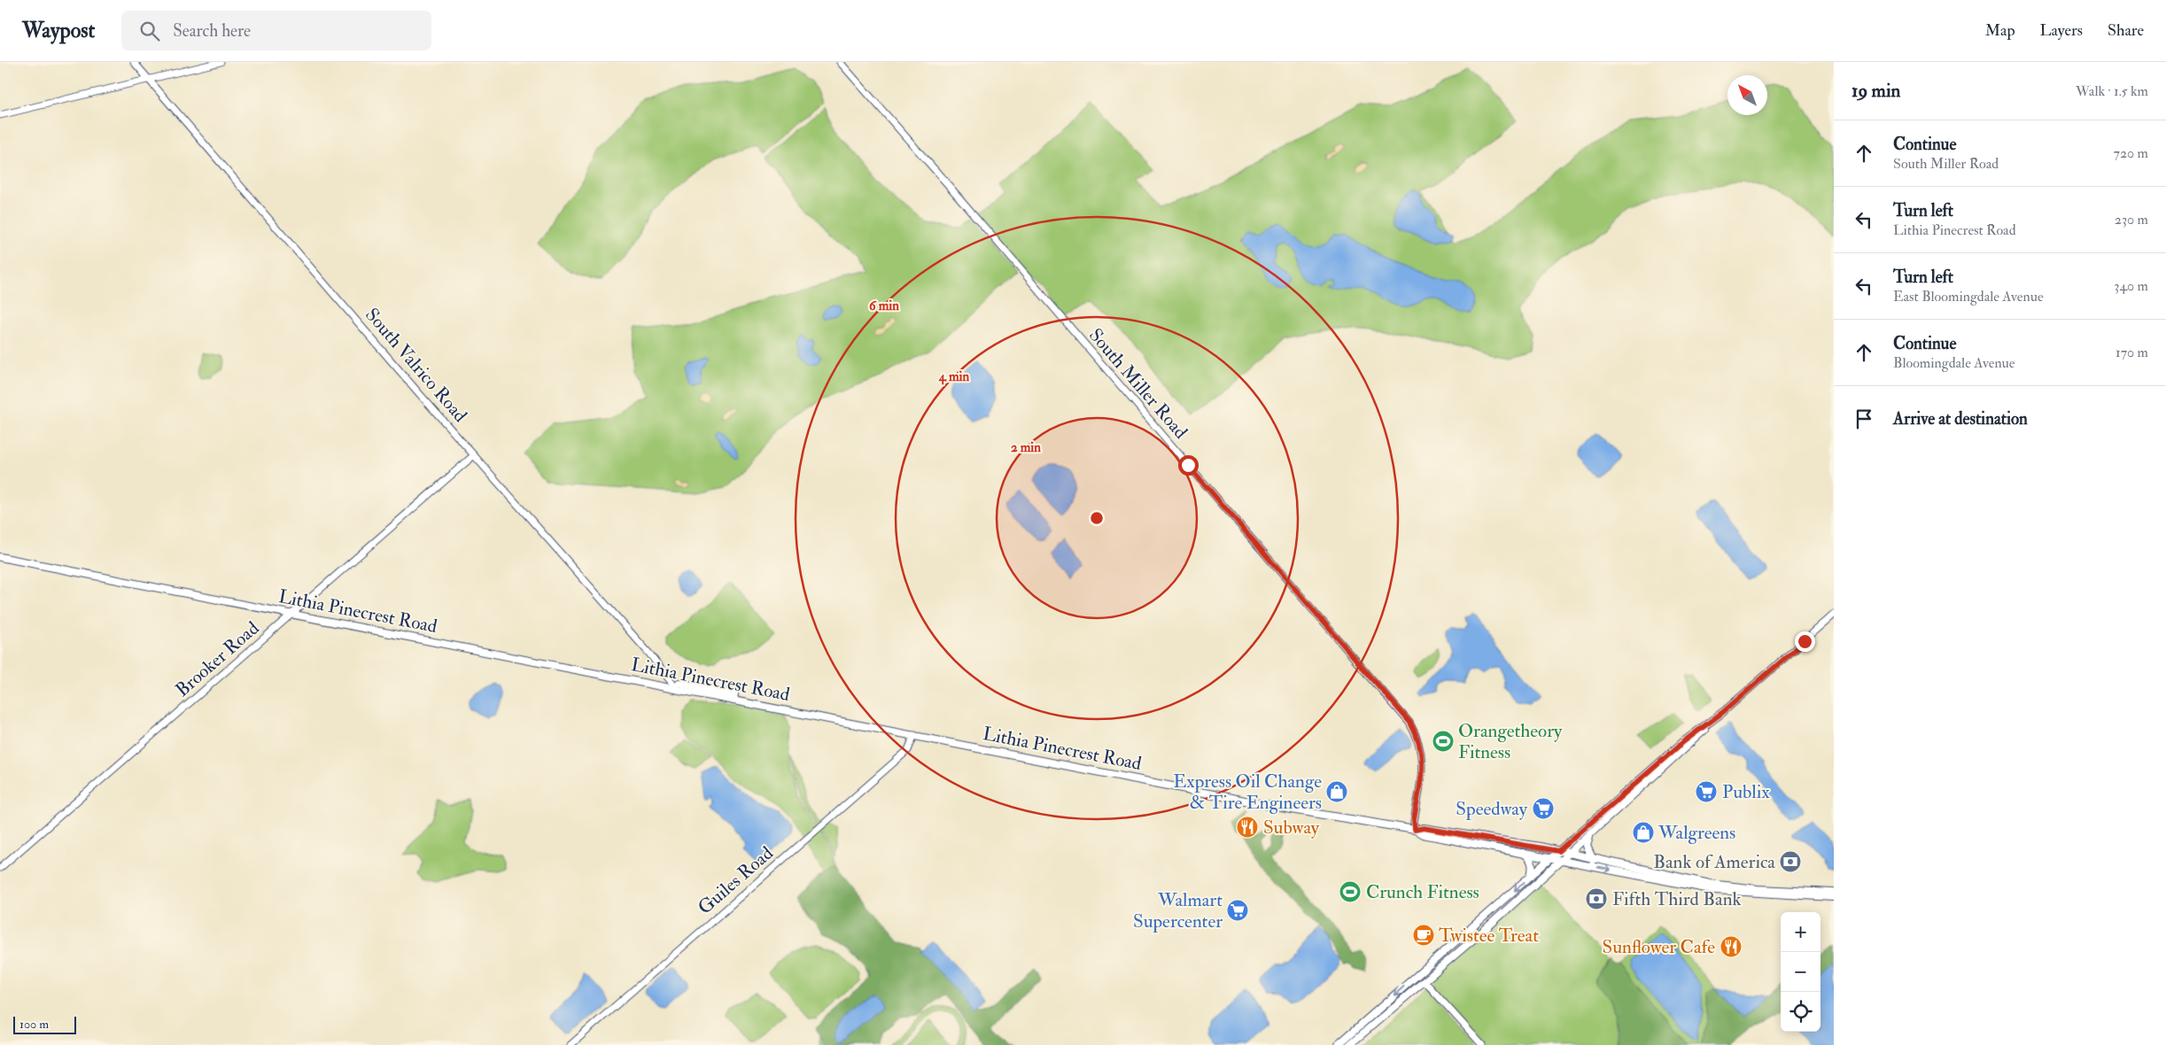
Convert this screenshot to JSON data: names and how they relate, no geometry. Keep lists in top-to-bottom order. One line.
{"streets":{"main road":["Lithia Pinecrest Road"],"street":["South Valrico Road","South Miller Road","Brooker Road","Guiles Road"]},"crossings":[["South Valrico Road","Lithia Pinecrest Road"],["South Valrico Road","Brooker Road"],["South Miller Road","Lithia Pinecrest Road"],["Lithia Pinecrest Road","Brooker Road"],["Lithia Pinecrest Road","Guiles Road"]],"places":{"sports":["Orangetheory Fitness","Crunch Fitness"],"shop":["Express Oil Change & Tire Engineers","Walgreens"],"supermarket":["Publix","Speedway","Walmart Supercenter"],"restaurant":["Subway","Sunflower Cafe"],"bank":["Bank of America","Fifth Third Bank"],"cafe":["Twistee Treat"]},"scale_bar":"100 m","north":"top left","page":{"header":"Waypost","search":"Search here","nav":["Map","Layers","Share"],"heading":["19 min","Walk · 1.5 km"],"list":[["Continue","South Miller Road","720 m"],["Turn left","Lithia Pinecrest Road","230 m"],["Turn left","East Bloomingdale Avenue","340 m"],["Continue","Bloomingdale Avenue","170 m"],"Arrive at destination"],"map_buttons":["+","−"],"scale":"100 m"},"rings":["6 min","4 min","2 min"]}
